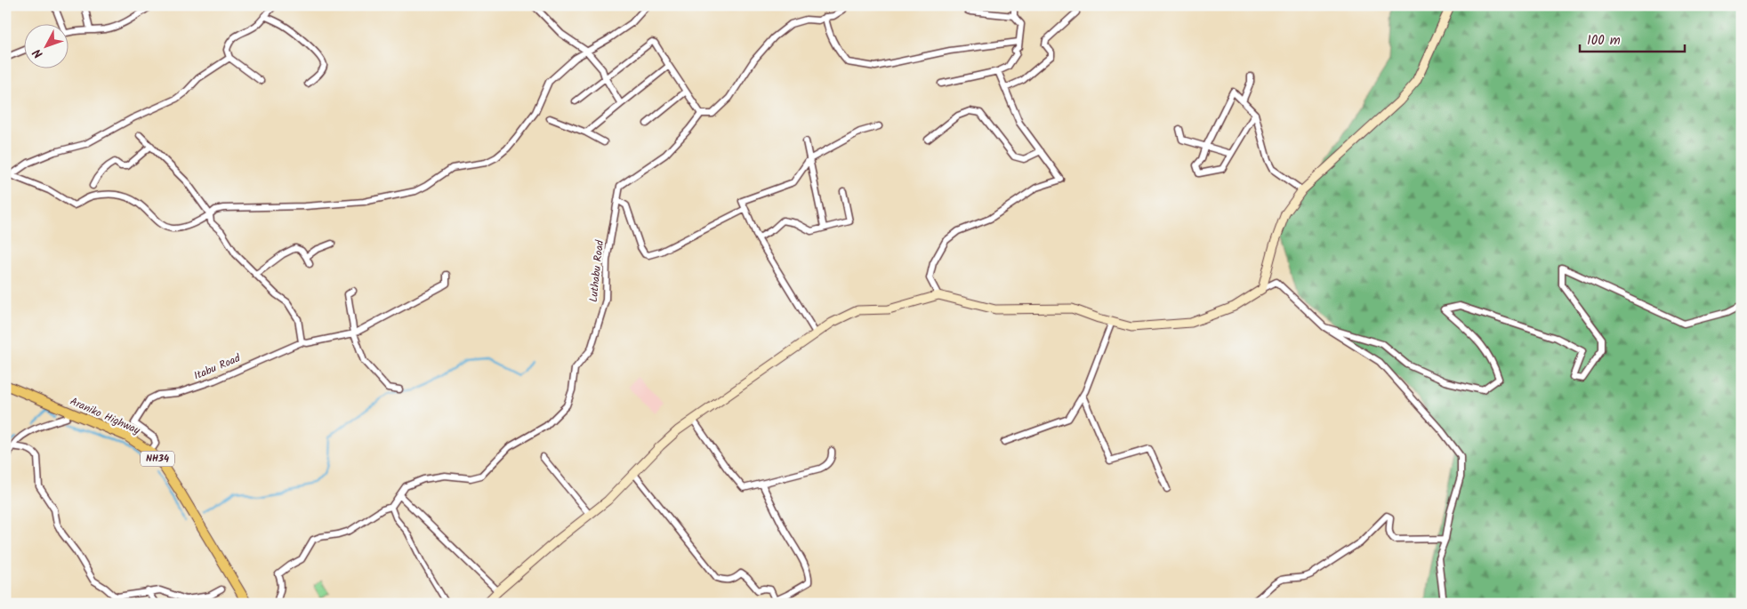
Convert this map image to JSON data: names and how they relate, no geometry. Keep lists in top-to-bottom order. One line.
{"streets":{"highway":["Araniko Highway","NH34"],"street":["Luthabu Road","Itabu Road"]},"crossings":[["Itabu Road","Araniko Highway"]],"scale_bar":"100 m","north":"bottom left"}
